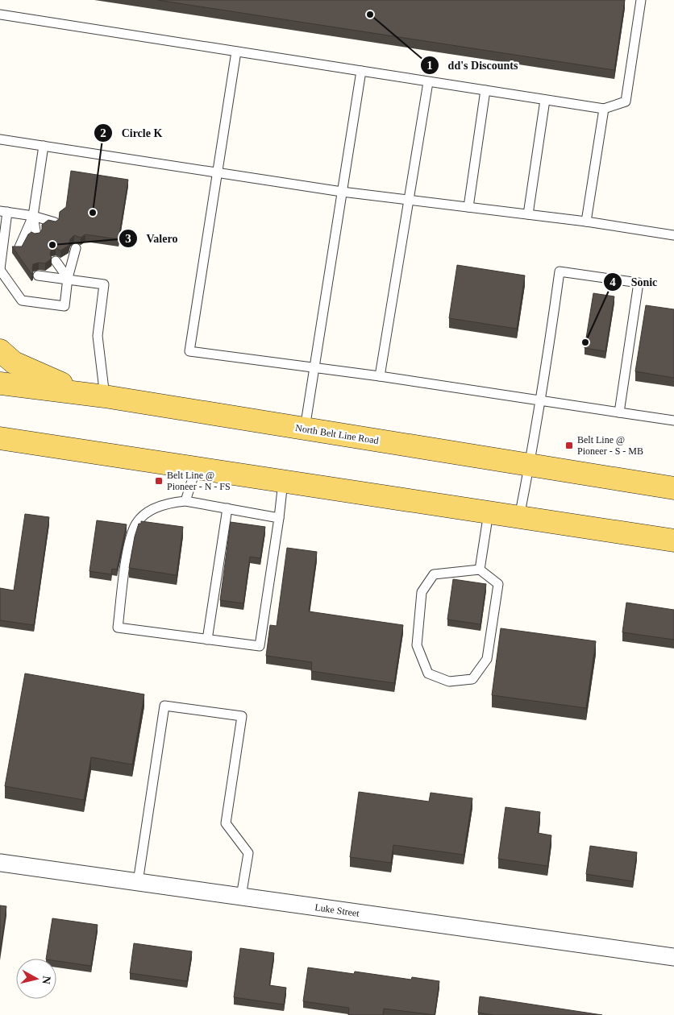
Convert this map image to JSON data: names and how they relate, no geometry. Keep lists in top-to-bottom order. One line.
{"streets":{"main road":["North Belt Line Road"],"street":["Luke Street"]},"places":{"other":["dd's Discounts","Circle K","Valero","Sonic"],"transit":["Belt Line @ Pioneer - S - MB","Belt Line @ Pioneer - N - FS"]},"north":"right"}
